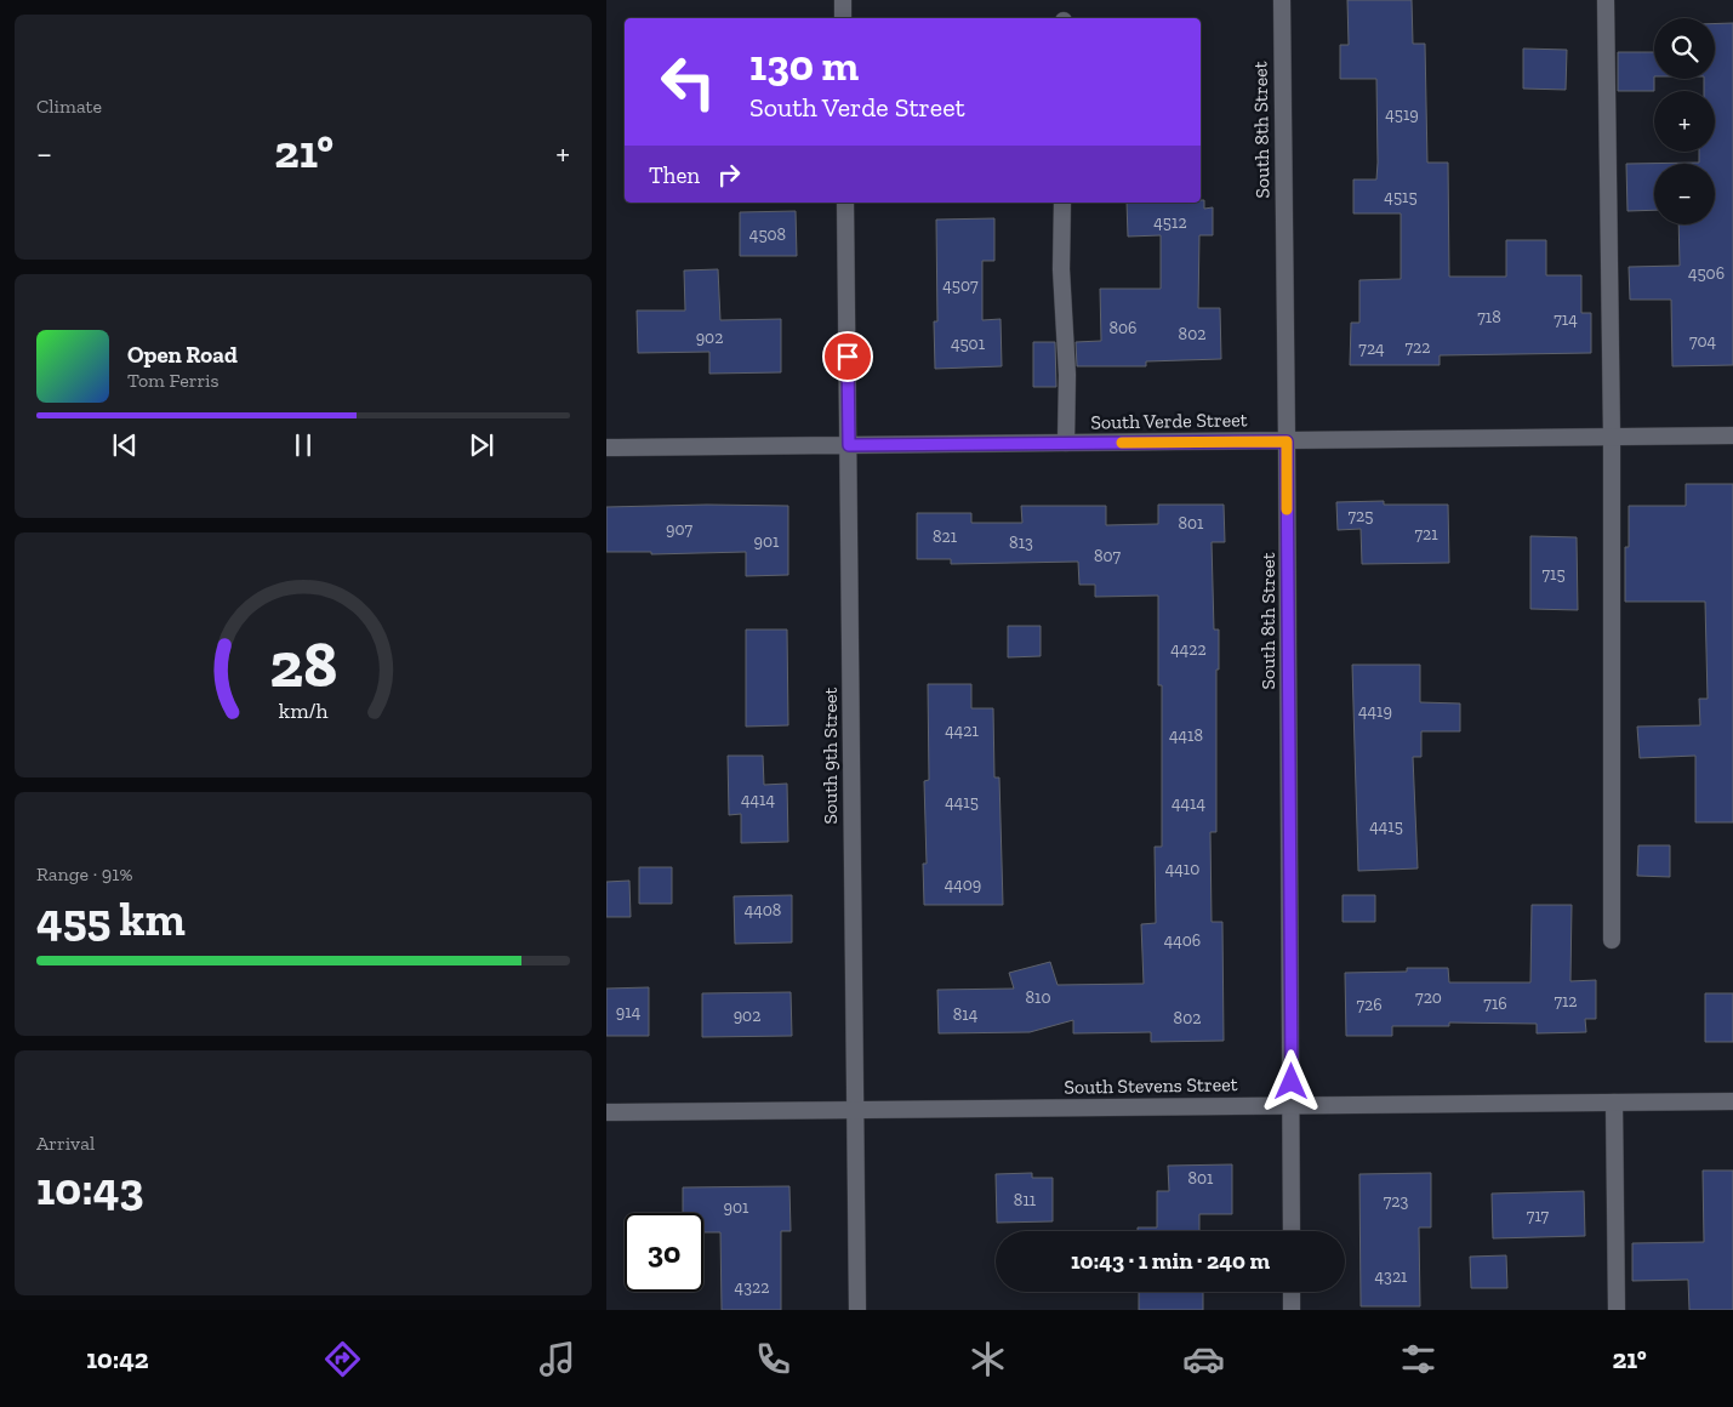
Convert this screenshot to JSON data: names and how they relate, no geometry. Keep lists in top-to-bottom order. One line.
{"streets":{"street":["South 8th Street","South Verde Street","South 9th Street","South Stevens Street"]},"crossings":[["South 8th Street","South Verde Street"],["South 8th Street","South Stevens Street"],["South Verde Street","South 9th Street"],["South 9th Street","South Stevens Street"]],"house_numbers":["4519","4515","4512","4508","4506","4507","718","714","806","802","902","704","4501","722","724","725","801","907","721","821","901","813","807","715","4422","4419","4421","4418","4414","4415","4414","4415","4410","4409","4408","4406","810","720","712","716","726","914","814","902","802","801","811","723","901","717","4321","4322"],"page":{"tile":["Climate",["Range · 91%","455 km"],["Arrival","10:43"]],"map_buttons":["+","−"],"turn":["130 m","South Verde Street"],"heat":["−","21°","+"],"then":"Then","song":["Open Road","Tom Ferris"],"limit":"30","trip":"10:43 · 1 min · 240 m","tabs":["10:42","21°"],"gauge":["28","km/h"]}}
